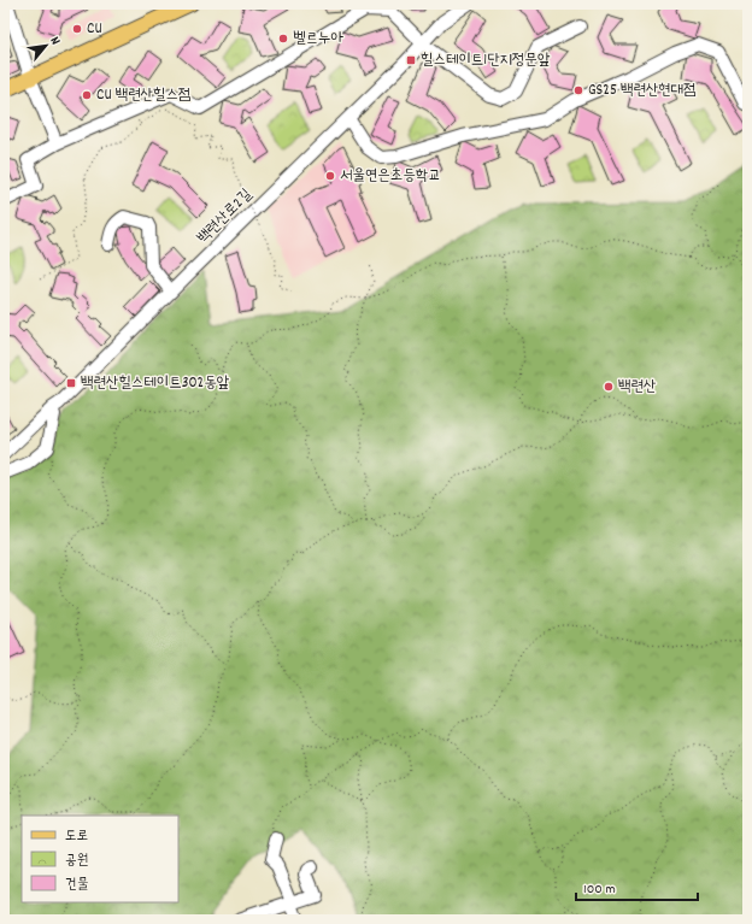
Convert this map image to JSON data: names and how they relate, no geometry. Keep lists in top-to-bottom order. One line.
{"streets":{"street":["백련산로2길"]},"places":{"other":["CU","벨르누아","GS25 백련산현대점","CU 백련산힐스점","서울연은초등학교","백련산"],"transit":["힐스테이트1단지정문앞","백련산힐스테이트302동앞"]},"legend":["도로","공원","건물"],"scale_bar":"100 m","north":"top right"}
